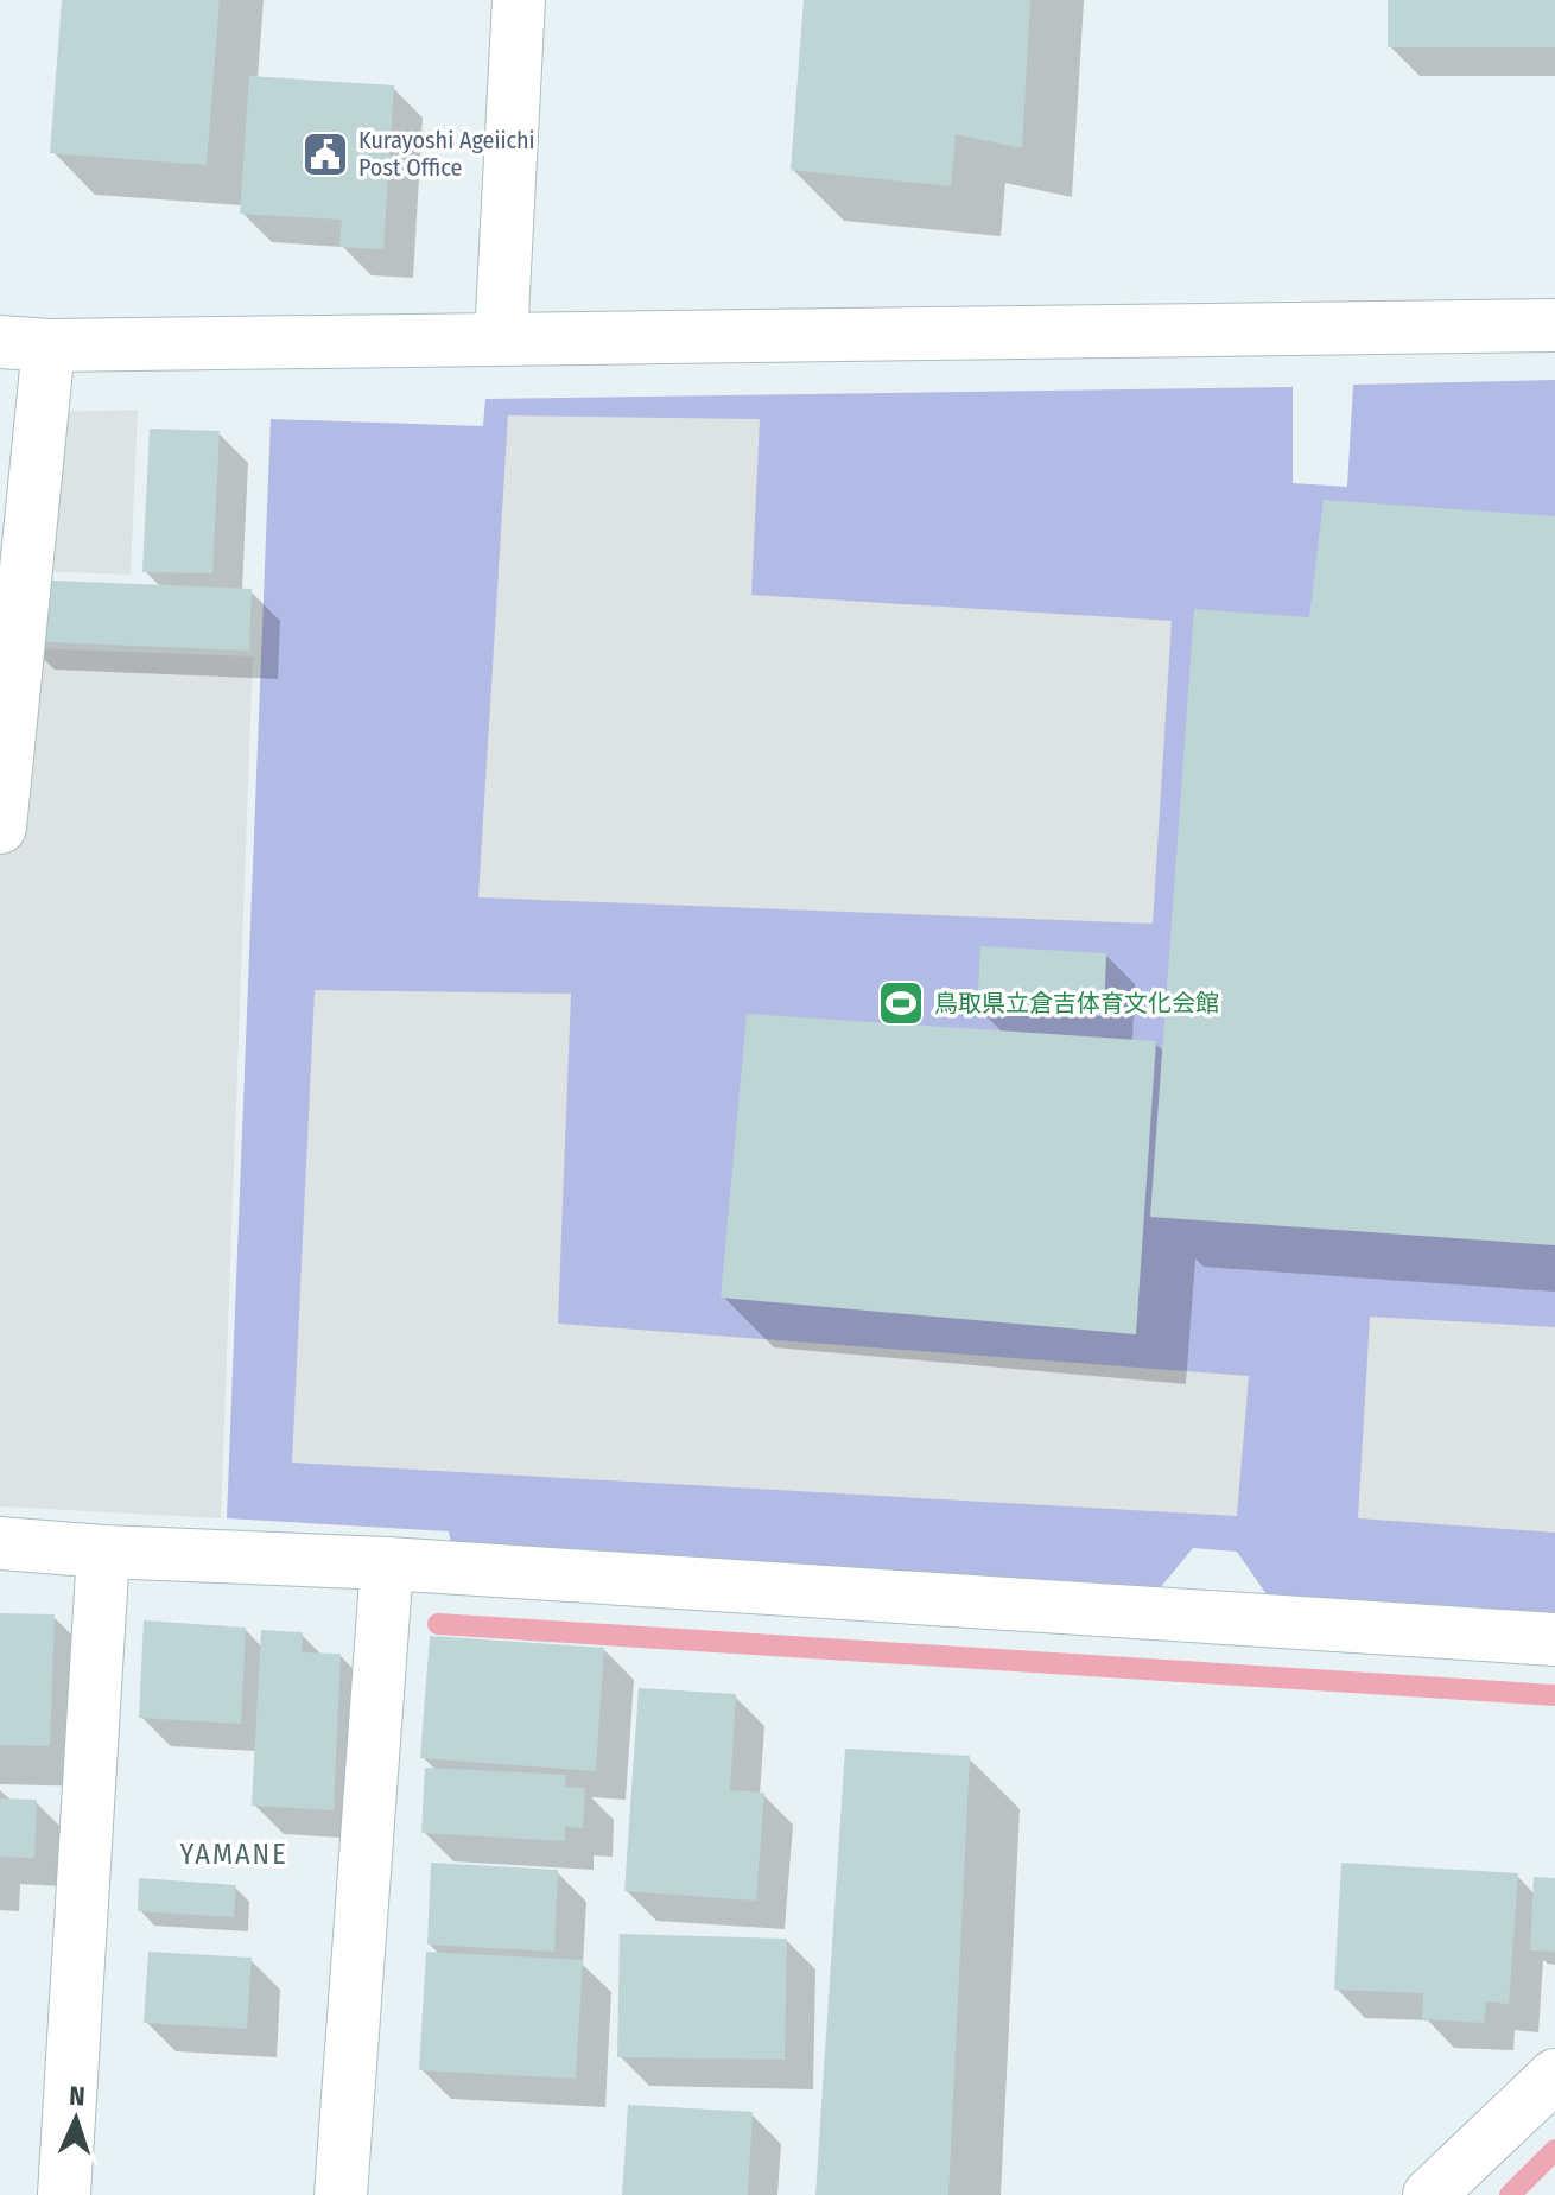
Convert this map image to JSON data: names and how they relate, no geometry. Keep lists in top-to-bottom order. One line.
{"districts":["YAMANE"],"places":{"public building":["Kurayoshi Ageiichi Post Office"],"sports":["鳥取県立倉吉体育文化会館"]},"north":"top"}
